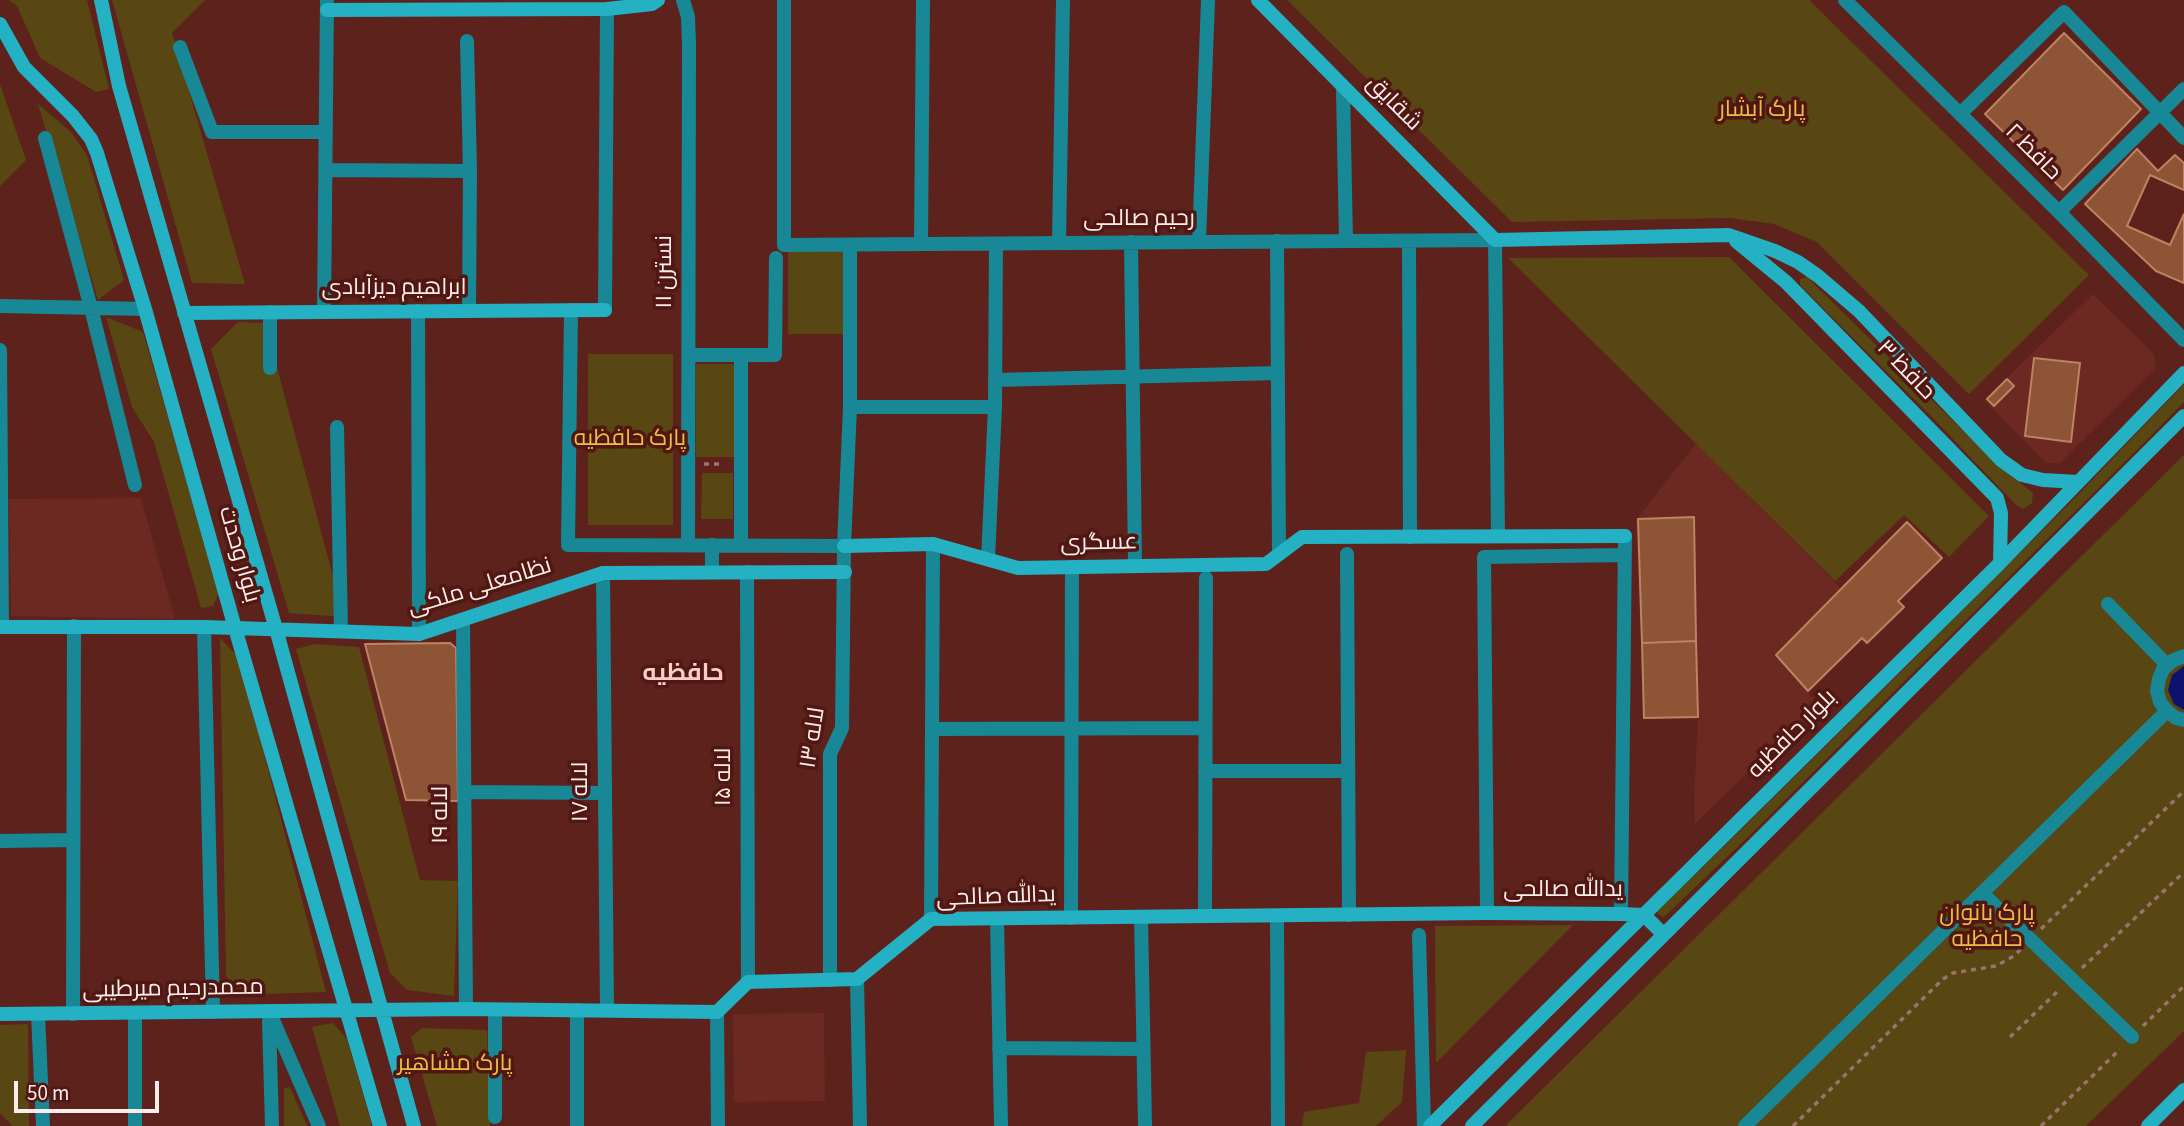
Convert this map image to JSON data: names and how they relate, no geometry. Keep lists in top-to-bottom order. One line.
{"streets":{"street":["شقایق","حافظ ۲","رحیم صالحی","نسترن ۱۱","ابراهیم دیزآبادی","حافظ ۳","عسگری","بلوار وحدت","نظامعلی ملکی","بلوار حافظیه","لاله ۱۳","لاله ۱۵","لاله ۱۷","لاله ۱۹","یدالله صالحی","محمدرحیم میرطیبی"]},"crossings":[["شقایق","رحیم صالحی"],["شقایق","حافظ ۳"],["رحیم صالحی","حافظ ۳"],["رحیم صالحی","لاله ۱۳"],["نسترن ۱۱","عسگری"],["ابراهیم دیزآبادی","عسگری"],["ابراهیم دیزآبادی","بلوار وحدت"],["حافظ ۳","بلوار حافظیه"],["عسگری","لاله ۱۳"],["بلوار وحدت","نظامعلی ملکی"],["بلوار وحدت","محمدرحیم میرطیبی"],["نظامعلی ملکی","لاله ۱۳"],["نظامعلی ملکی","لاله ۱۵"],["نظامعلی ملکی","لاله ۱۷"],["نظامعلی ملکی","لاله ۱۹"],["بلوار حافظیه","یدالله صالحی"]],"districts":["حافظیه"],"parks":["پارک آبشار","پارک حافظیه","پارک بانوان حافظیه","پارک مشاهیر"],"scale_bar":"50 m"}
